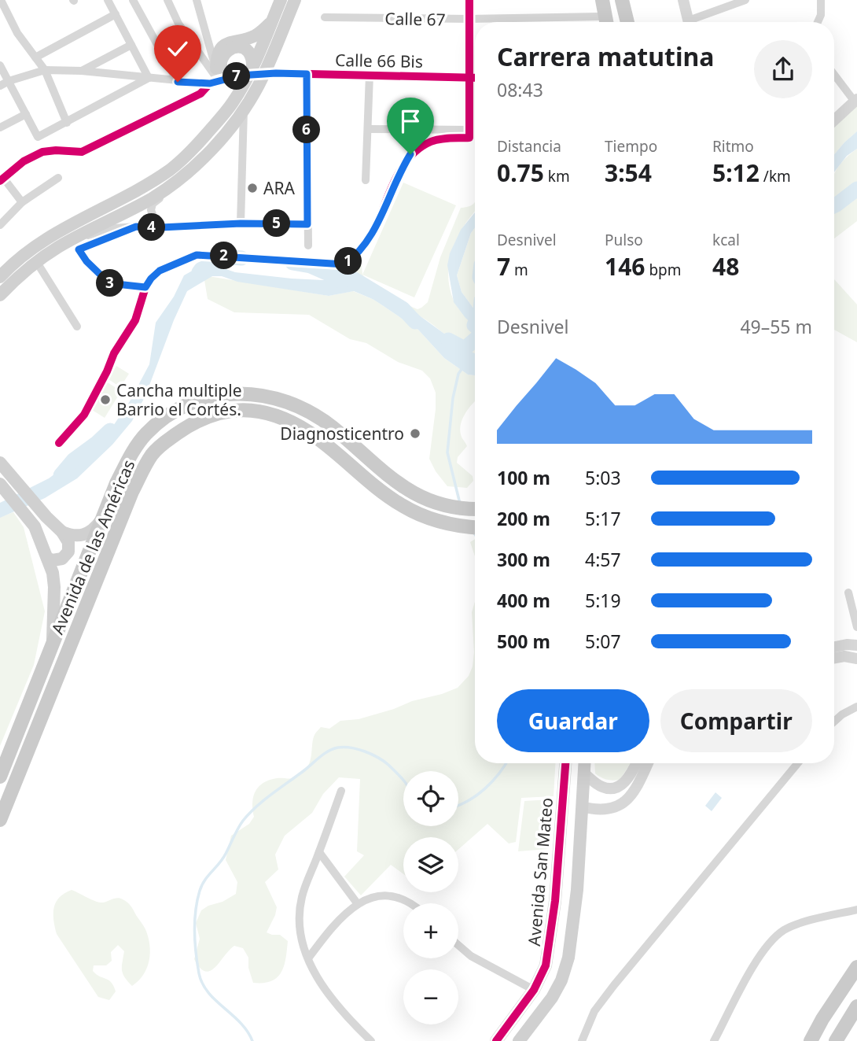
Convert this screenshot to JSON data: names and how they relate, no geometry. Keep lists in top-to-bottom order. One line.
{"streets":{"main road":["Avenida de las Américas","Avenida San Mateo"],"street":["Calle 67","Calle 66 Bis"]},"places":["ARA","Cancha multiple Barrio el Cortés.","Diagnosticentro"],"page":{"heading":["Carrera matutina","08:43"],"pins":["7","6","5","4","2","1","3"],"stats":[["Distancia","0.75 km"],["Tiempo","3:54"],["Ritmo","5:12 /km"],["Desnivel","7 m"],["Pulso","146 bpm"],["kcal","48"]],"chart":["Desnivel","49–55 m"],"list":[{"name":"100 m","note":"5:03"},{"name":"200 m","note":"5:17"},{"name":"300 m","note":"4:57"},{"name":"400 m","note":"5:19"},{"name":"500 m","note":"5:07"}],"buttons":["Guardar","Compartir"],"map_buttons":["+","−"]}}
